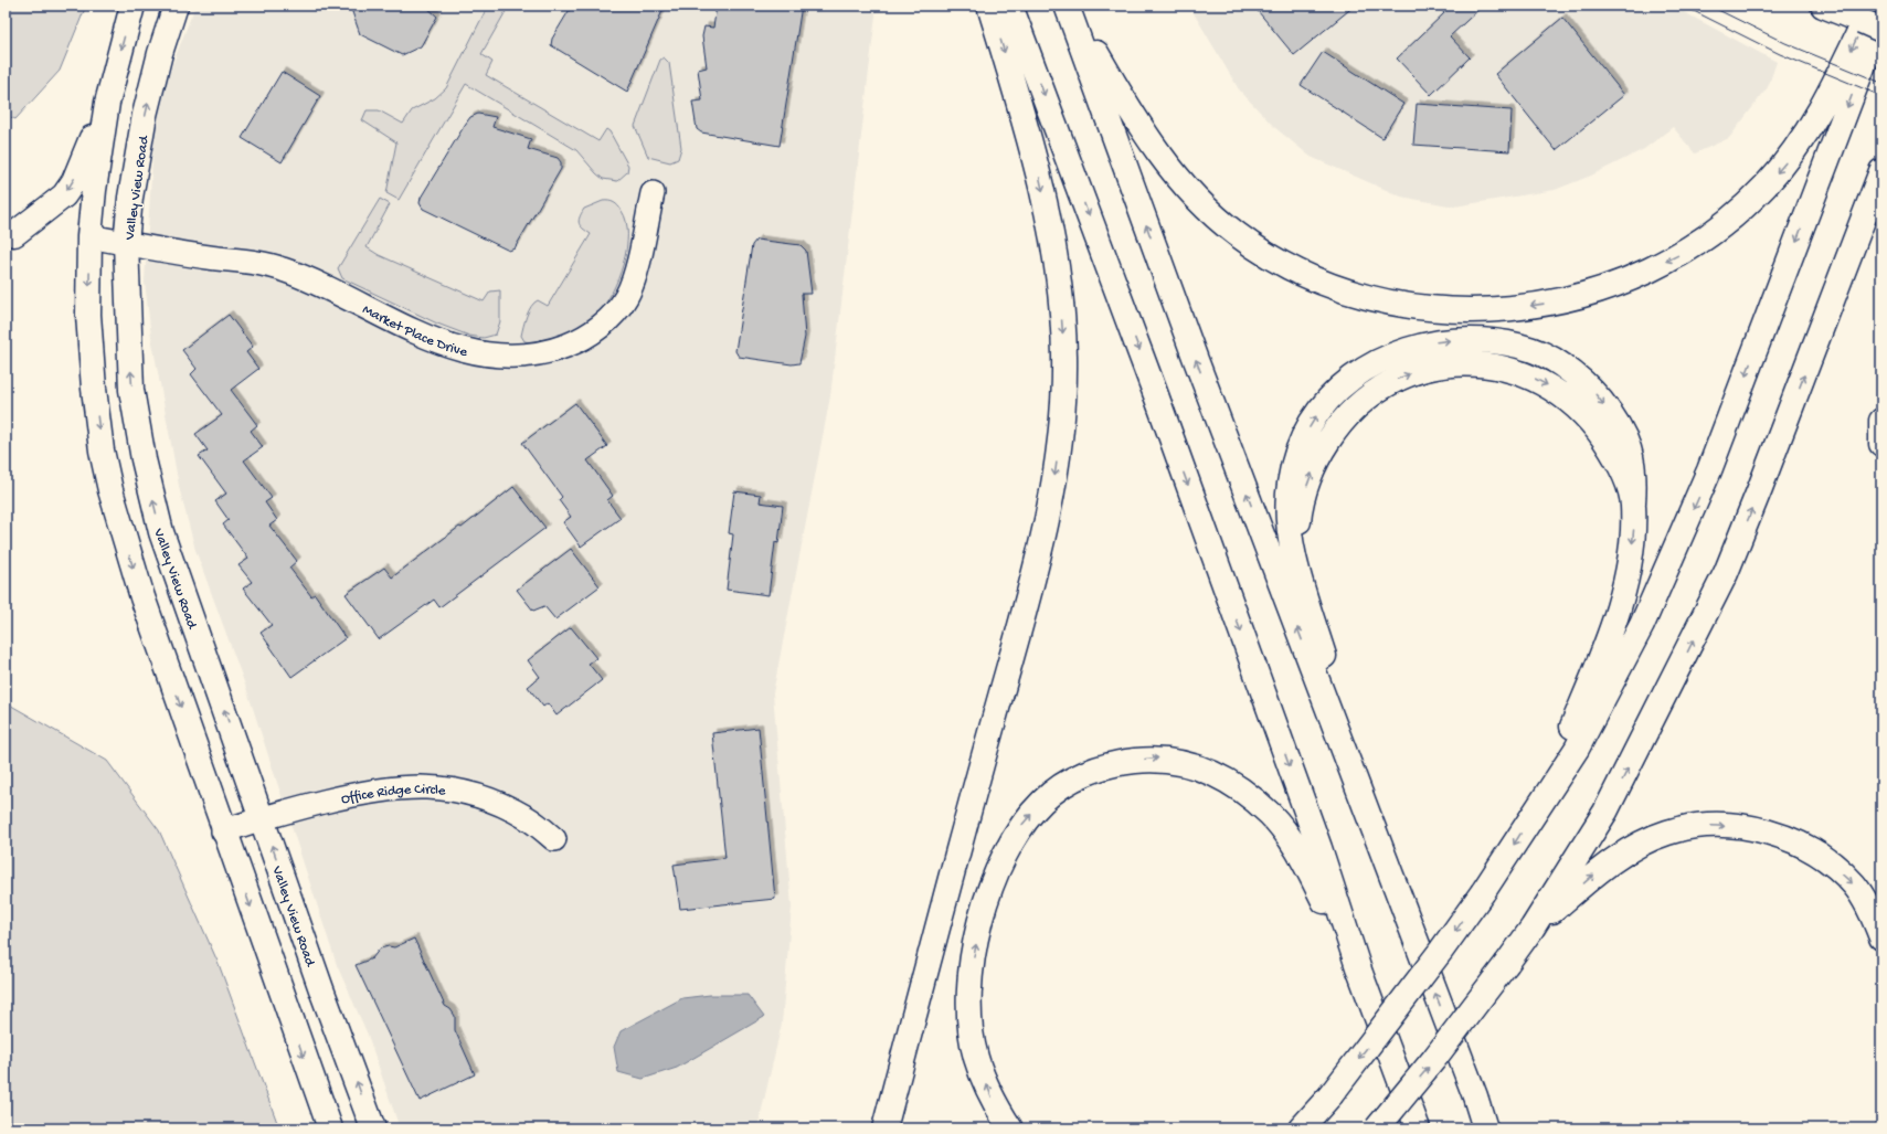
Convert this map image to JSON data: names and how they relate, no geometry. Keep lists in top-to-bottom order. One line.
{"streets":{"main road":["Valley View Road"],"street":["Market Place Drive","Office Ridge Circle"]},"crossings":[["Valley View Road","Market Place Drive"],["Valley View Road","Office Ridge Circle"]]}
